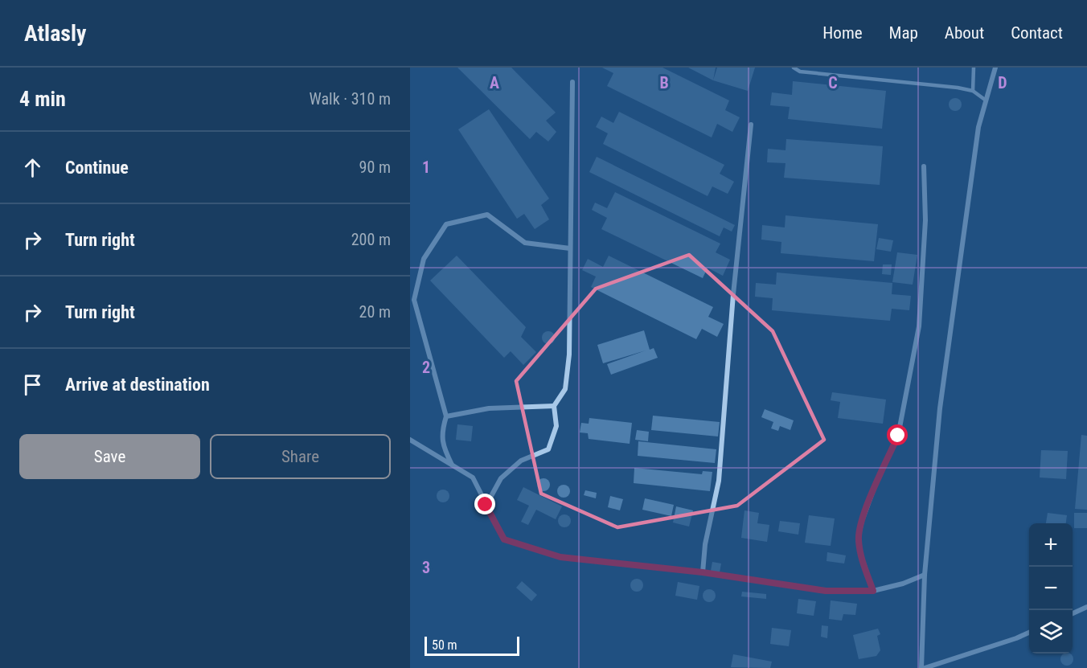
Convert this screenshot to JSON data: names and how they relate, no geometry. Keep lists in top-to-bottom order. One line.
{"scale_bar":"50 m","page":{"header":"Atlasly","nav":["Home","Map","About","Contact"],"heading":["4 min","Walk · 310 m"],"list":[["Continue","90 m"],["Turn right","200 m"],["Turn right","20 m"],"Arrive at destination"],"buttons":["Save","Share"],"map_buttons":["+","−"],"scale":"50 m"},"grid":{"columns":["A","B","C","D"],"rows":["1","2","3"]}}
